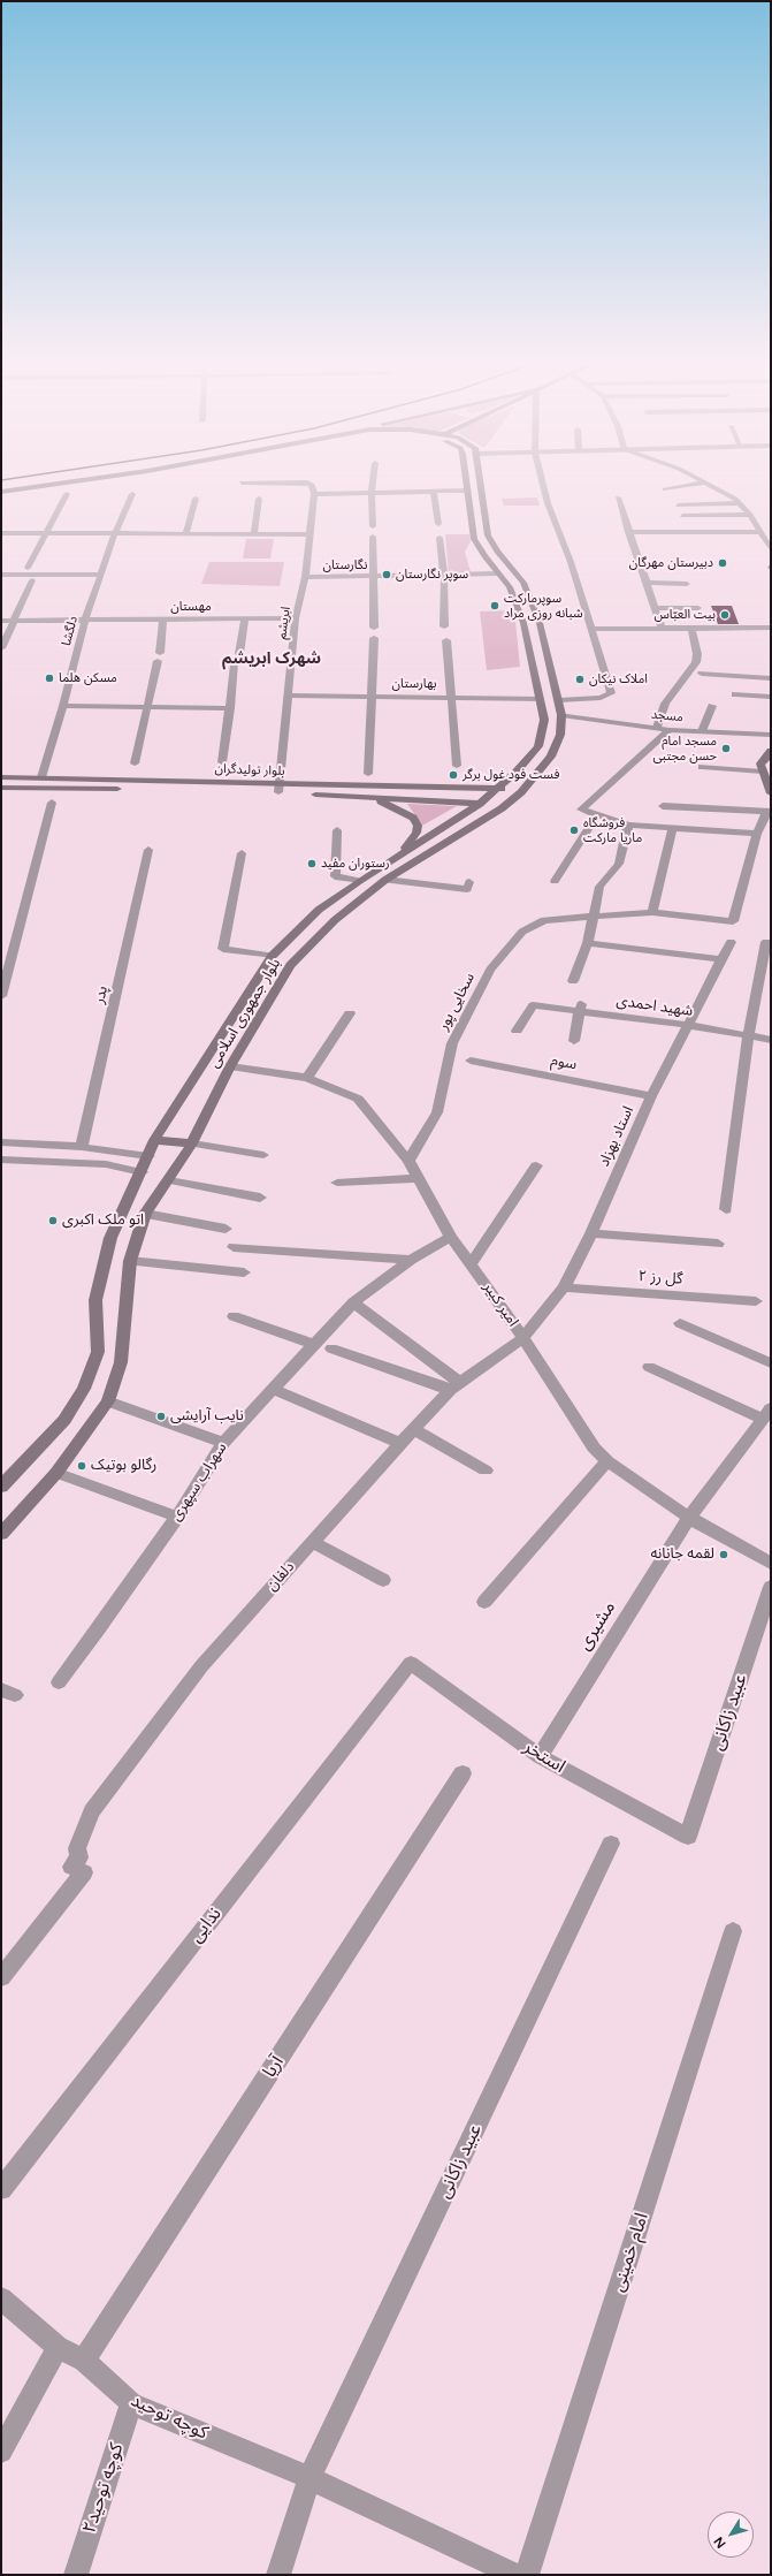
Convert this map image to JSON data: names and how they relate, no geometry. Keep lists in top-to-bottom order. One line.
{"streets":{"main road":["بلوار تولیدگران","بلوار جمهوری اسلامی"],"street":["نگارستان","مهستان","ابریشم","دلگشا","بهارستان","مسجد","پدر","سخایی پور","شهید احمدی","سوم","استاد بهزاد","گل رز ۲","امیر کبیر","سهراب سپهری","دلفان","مشیری","عبید زاکانی","استخر","ندایی","آریا","امام خمینی","کوچه توحید","کوچه توحید۲"]},"crossings":[["نگارستان","ابریشم"],["نگارستان","بلوار جمهوری اسلامی"],["مهستان","ابریشم"],["مهستان","دلگشا"],["ابریشم","بهارستان"],["ابریشم","بلوار تولیدگران"],["دلگشا","بلوار تولیدگران"],["بهارستان","بلوار جمهوری اسلامی"],["مسجد","بلوار جمهوری اسلامی"],["بلوار تولیدگران","بلوار جمهوری اسلامی"],["سخایی پور","امیر کبیر"],["شهید احمدی","استاد بهزاد"],["بلوار جمهوری اسلامی","امیر کبیر"],["سوم","استاد بهزاد"],["استاد بهزاد","گل رز ۲"],["استاد بهزاد","امیر کبیر"],["استاد بهزاد","دلفان"],["امیر کبیر","سهراب سپهری"],["امیر کبیر","دلفان"],["امیر کبیر","مشیری"],["مشیری","استخر"],["عبید زاکانی","استخر"],["عبید زاکانی","کوچه توحید"],["استخر","ندایی"],["آریا","کوچه توحید"],["کوچه توحید","کوچه توحید۲"]],"districts":["شهرک ابریشم"],"places":["دبیرستان مهرگان","سوپر نگارستان","سوپرمارکت شبانه روزی مراد","بیت العبّاس","مسکن هلما","املاک نیکان","مسجد امام حسن مجتبی","فست فود غول برگر","فروشگاه ماریا مارکت","رستوران مفید","اتو ملک اکبری","نایب آرایشی","رگالو بوتیک","لقمه جانانه"],"north":"bottom left"}
